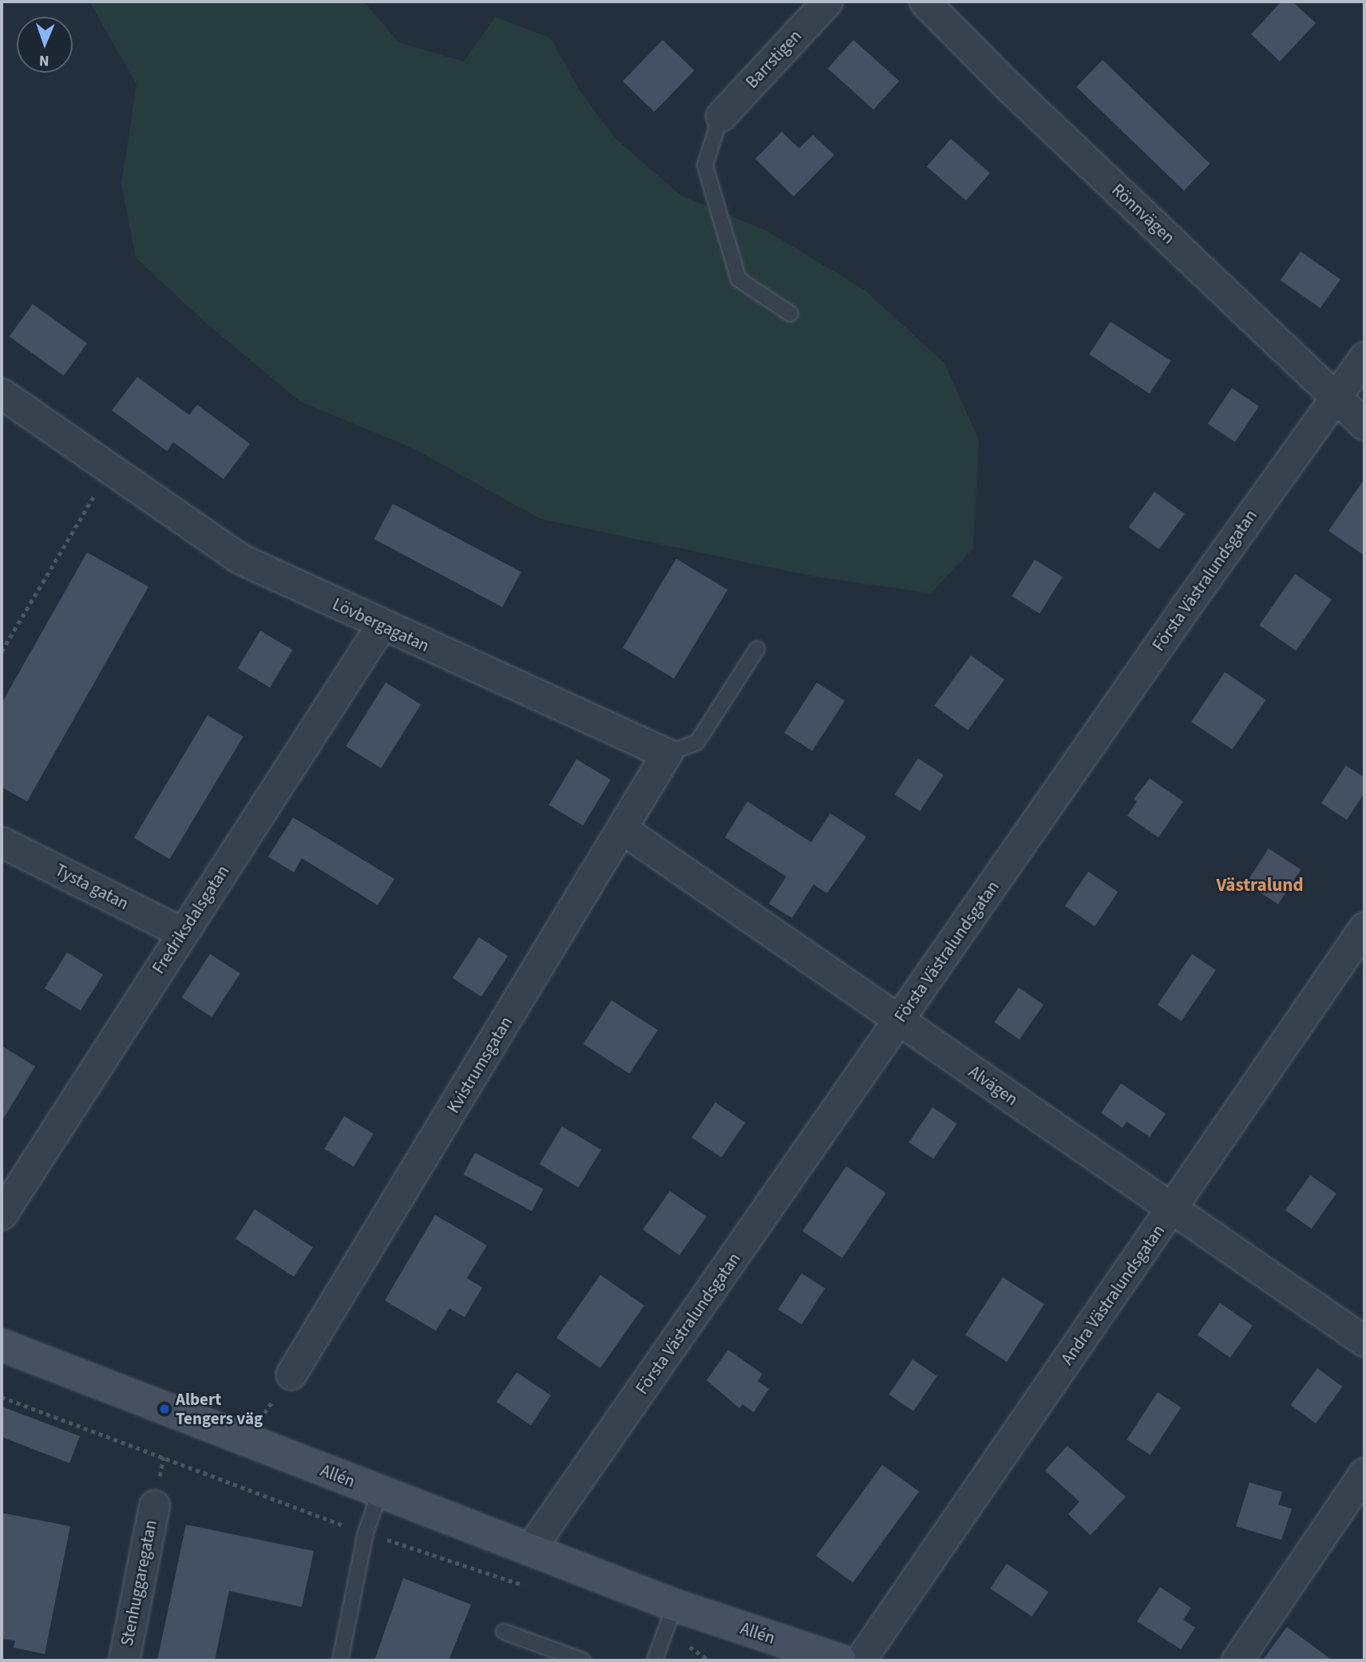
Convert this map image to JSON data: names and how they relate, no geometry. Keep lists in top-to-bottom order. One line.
{"streets":{"main road":["Allén"],"street":["Barrstigen","Rönnvägen","Första Västralundsgatan","Lövbergagatan","Tysta gatan","Fredriksdalsgatan","Kvistrumsgatan","Alvägen","Andra Västralundsgatan","Stenhuggaregatan"]},"crossings":[["Rönnvägen","Första Västralundsgatan"],["Första Västralundsgatan","Alvägen"],["Första Västralundsgatan","Allén"],["Lövbergagatan","Fredriksdalsgatan"],["Lövbergagatan","Kvistrumsgatan"],["Tysta gatan","Fredriksdalsgatan"],["Kvistrumsgatan","Alvägen"],["Alvägen","Andra Västralundsgatan"]],"districts":["Västralund"],"places":["Albert Tengers väg"],"north":"bottom"}
